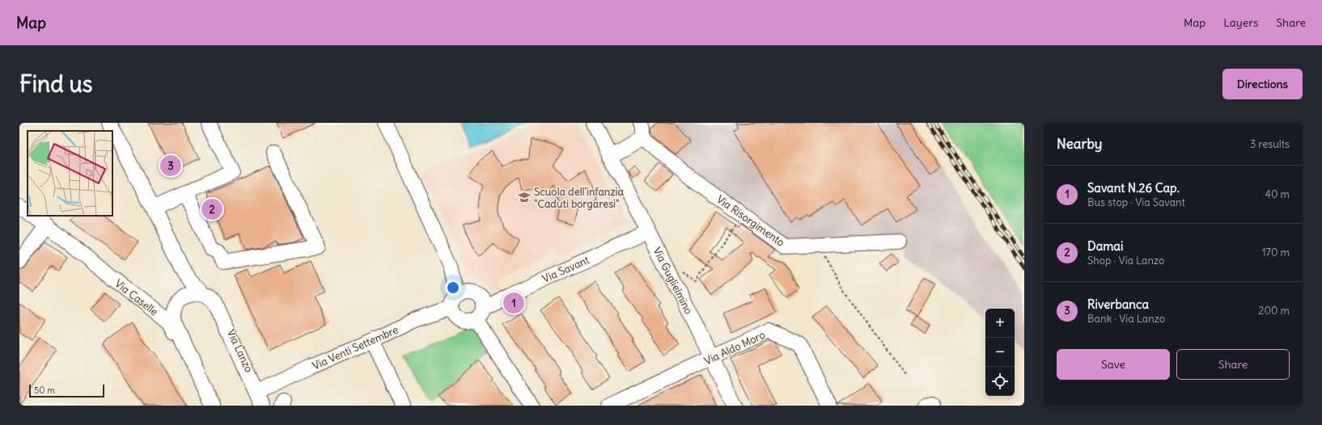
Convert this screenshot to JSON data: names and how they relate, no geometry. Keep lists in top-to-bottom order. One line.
{"streets":{"street":["Via Risorgimento","Via Savant","Via Guglielmino","Via Caselle","Via Venti Settembre","Via Aldo Moro","Via Lanzo"]},"crossings":[["Via Savant","Via Guglielmino"],["Via Savant","Via Venti Settembre"],["Via Guglielmino","Via Aldo Moro"],["Via Venti Settembre","Via Lanzo"]],"places":{"school or university":["Scuola dell'infanzia \"Caduti borgaresi\""]},"scale_bar":"50 m","page":{"header":"Map","nav":["Map","Layers","Share"],"buttons":["Directions",["Save","Share"]],"title":"Find us","heading":["Nearby","3 results"],"pins":["3","2","1"],"list":[{"mark":"1","name":"Savant N.26 Cap.","note":"Bus stop · Via Savant","value":"40 m"},{"mark":"2","name":"Damai","note":"Shop · Via Lanzo","value":"170 m"},{"mark":"3","name":"Riverbanca","note":"Bank · Via Lanzo","value":"200 m"}],"map_buttons":["+","−"],"scale":"50 m"}}
